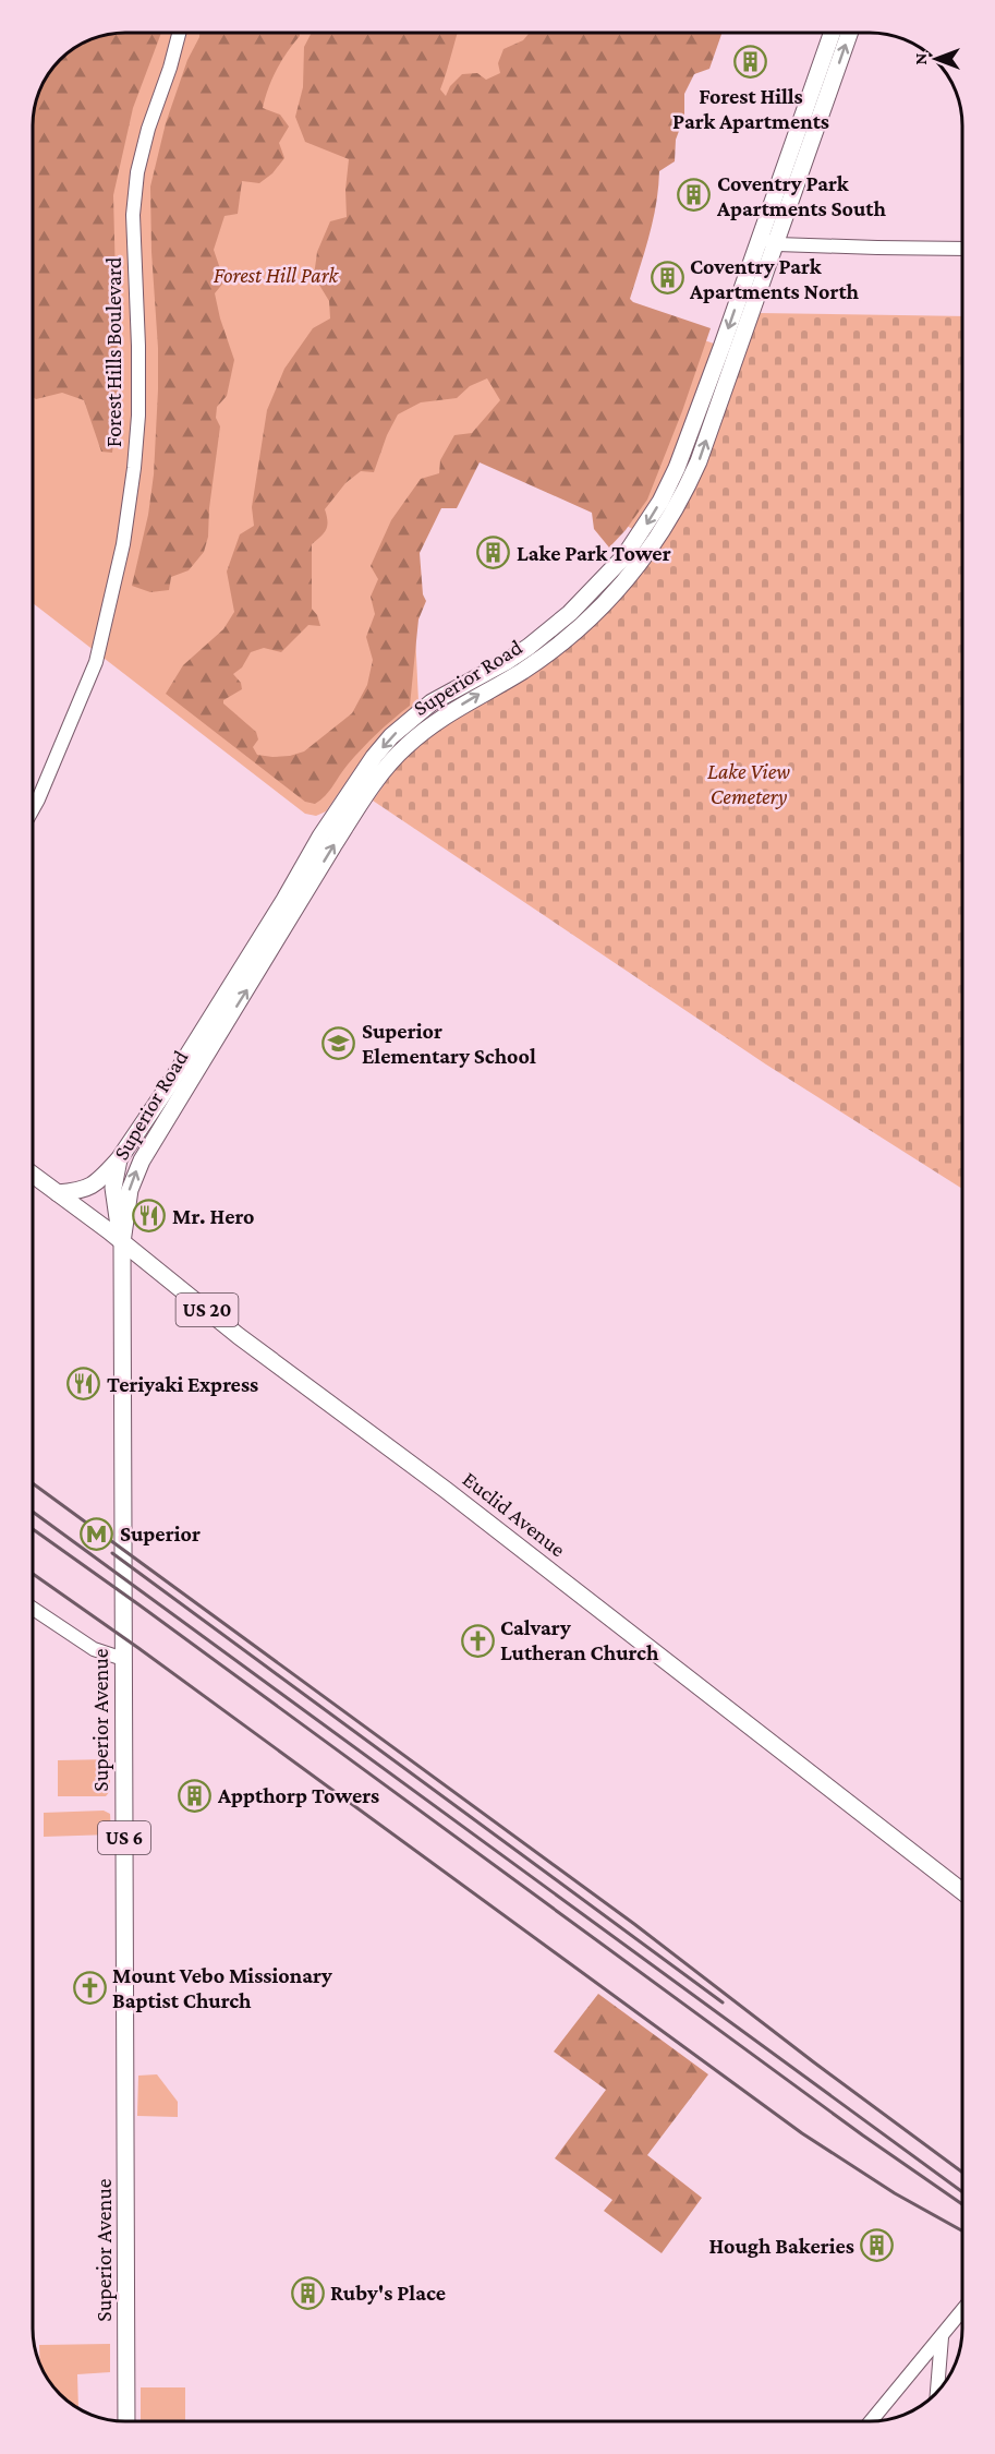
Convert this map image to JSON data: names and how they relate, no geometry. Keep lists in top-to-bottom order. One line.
{"streets":{"main road":["Superior Road","US 20","Euclid Avenue","Superior Avenue","US 6"],"street":["Forest Hills Boulevard"]},"crossings":[["Superior Road","Euclid Avenue"],["Superior Road","Superior Avenue"],["Euclid Avenue","Superior Avenue"]],"parks":["Forest Hill Park","Lake View Cemetery"],"places":{"building":["Forest Hills Park Apartments","Coventry Park Apartments South","Coventry Park Apartments North","Lake Park Tower","Appthorp Towers","Hough Bakeries","Ruby's Place"],"school or university":["Superior Elementary School"],"restaurant":["Mr. Hero","Teriyaki Express"],"metro station":["Superior"],"church":["Calvary Lutheran Church","Mount Vebo Missionary Baptist Church"]},"north":"left"}
